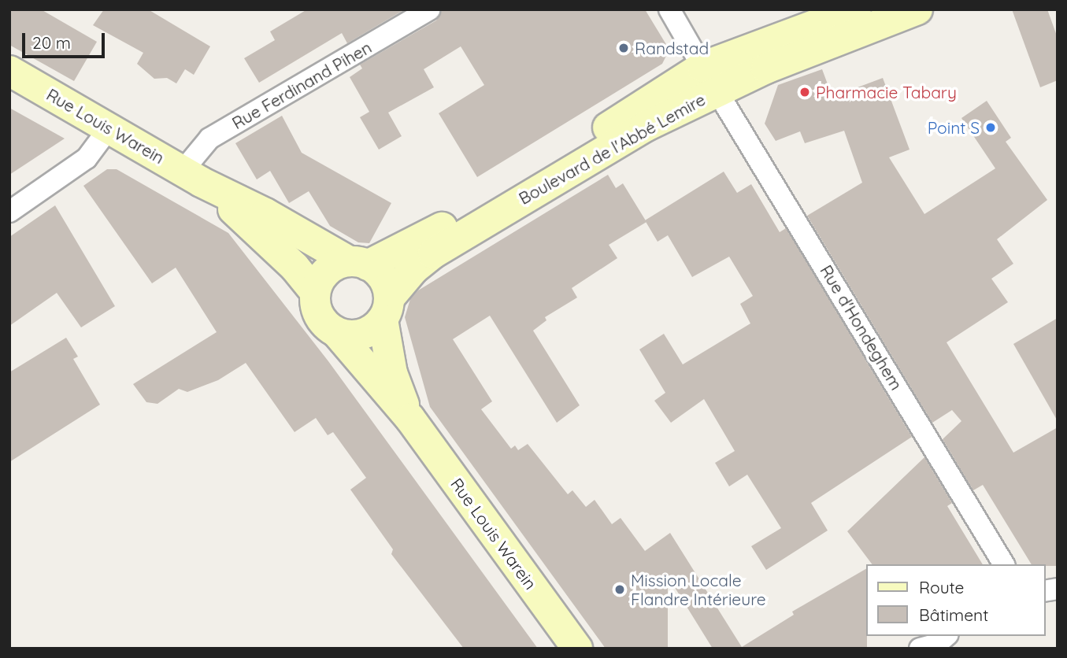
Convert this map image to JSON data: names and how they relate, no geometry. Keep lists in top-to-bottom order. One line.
{"streets":{"main road":["Rue Louis Warein","Boulevard de l'Abbé Lemire"],"street":["Rue Ferdinand Pihen","Rue d'Hondeghem"]},"crossings":[["Rue Ferdinand Pihen","Rue Louis Warein"],["Rue Louis Warein","Boulevard de l'Abbé Lemire"],["Boulevard de l'Abbé Lemire","Rue d'Hondeghem"]],"places":["Randstad","Pharmacie Tabary","Point S","Mission Locale Flandre Intérieure"],"legend":["Route","Bâtiment"],"scale_bar":"20 m"}
